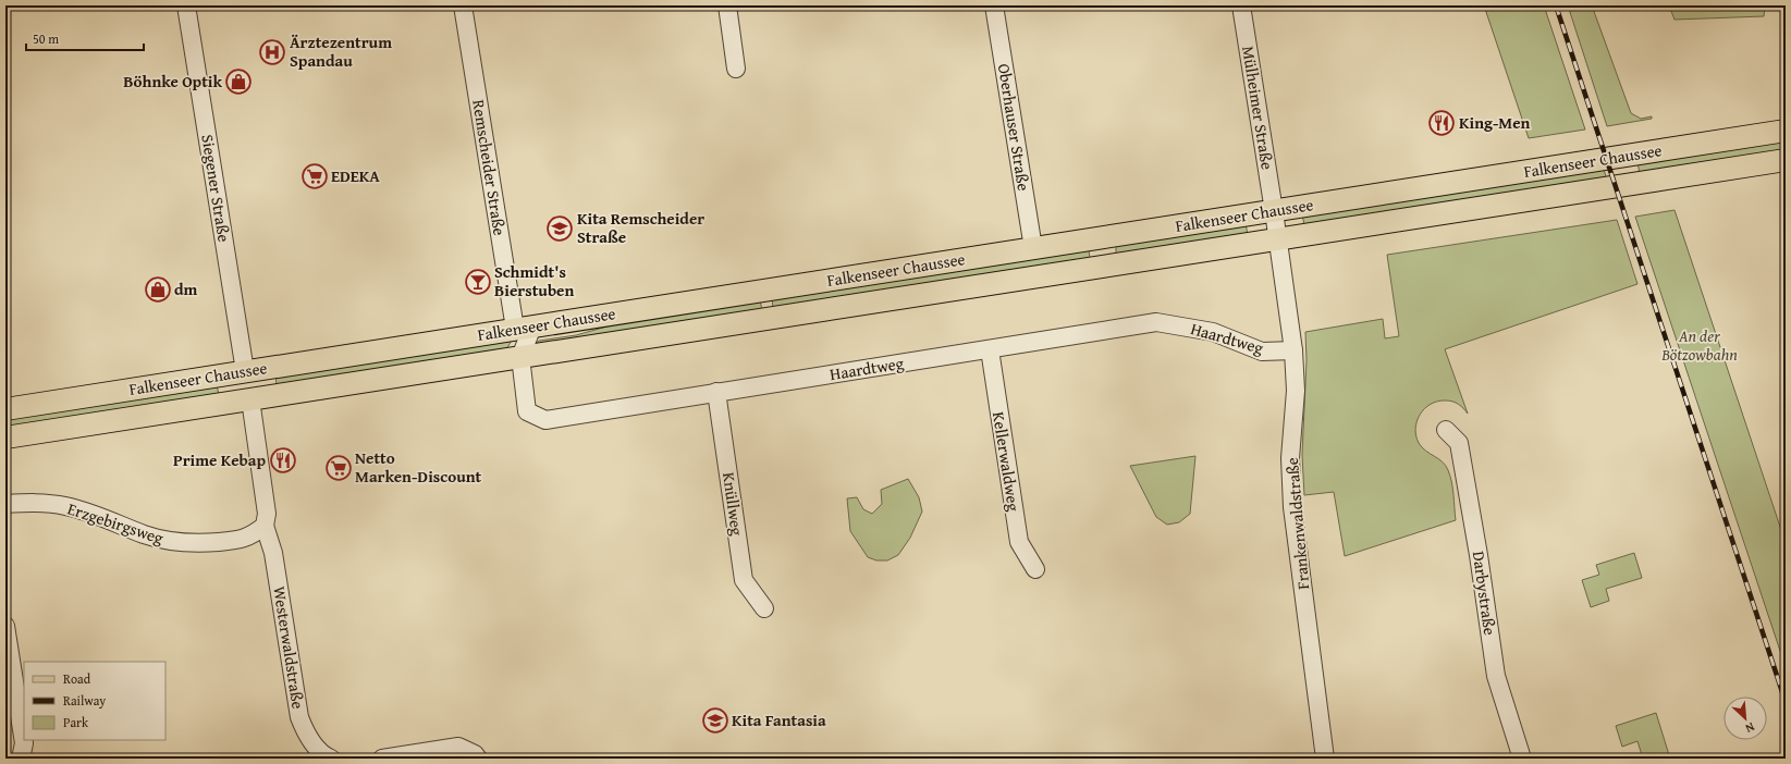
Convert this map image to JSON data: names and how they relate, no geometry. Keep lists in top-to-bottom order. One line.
{"streets":{"main road":["Falkenseer Chaussee"],"street":["Mülheimer Straße","Oberhauser Straße","Remscheider Straße","Siegener Straße","Haardtweg","Kellerwaldweg","Knüllweg","Erzgebirgsweg","Frankenwaldstraße","Darbystraße","Westerwaldstraße"]},"crossings":[["Mülheimer Straße","Falkenseer Chaussee"],["Mülheimer Straße","Frankenwaldstraße"],["Oberhauser Straße","Falkenseer Chaussee"],["Falkenseer Chaussee","Remscheider Straße"],["Falkenseer Chaussee","Siegener Straße"],["Falkenseer Chaussee","Haardtweg"],["Falkenseer Chaussee","Frankenwaldstraße"],["Falkenseer Chaussee","Westerwaldstraße"],["Remscheider Straße","Haardtweg"],["Haardtweg","Kellerwaldweg"],["Haardtweg","Knüllweg"],["Haardtweg","Frankenwaldstraße"],["Erzgebirgsweg","Westerwaldstraße"]],"parks":["An der Bötzowbahn"],"places":{"hospital":["Ärztezentrum Spandau"],"shop":["Böhnke Optik","dm"],"restaurant":["King-Men","Prime Kebap"],"supermarket":["EDEKA","Netto Marken-Discount"],"school or university":["Kita Remscheider Straße","Kita Fantasia"],"bar":["Schmidt's Bierstuben"]},"legend":["Road","Railway","Park"],"scale_bar":"50 m","north":"bottom right"}
